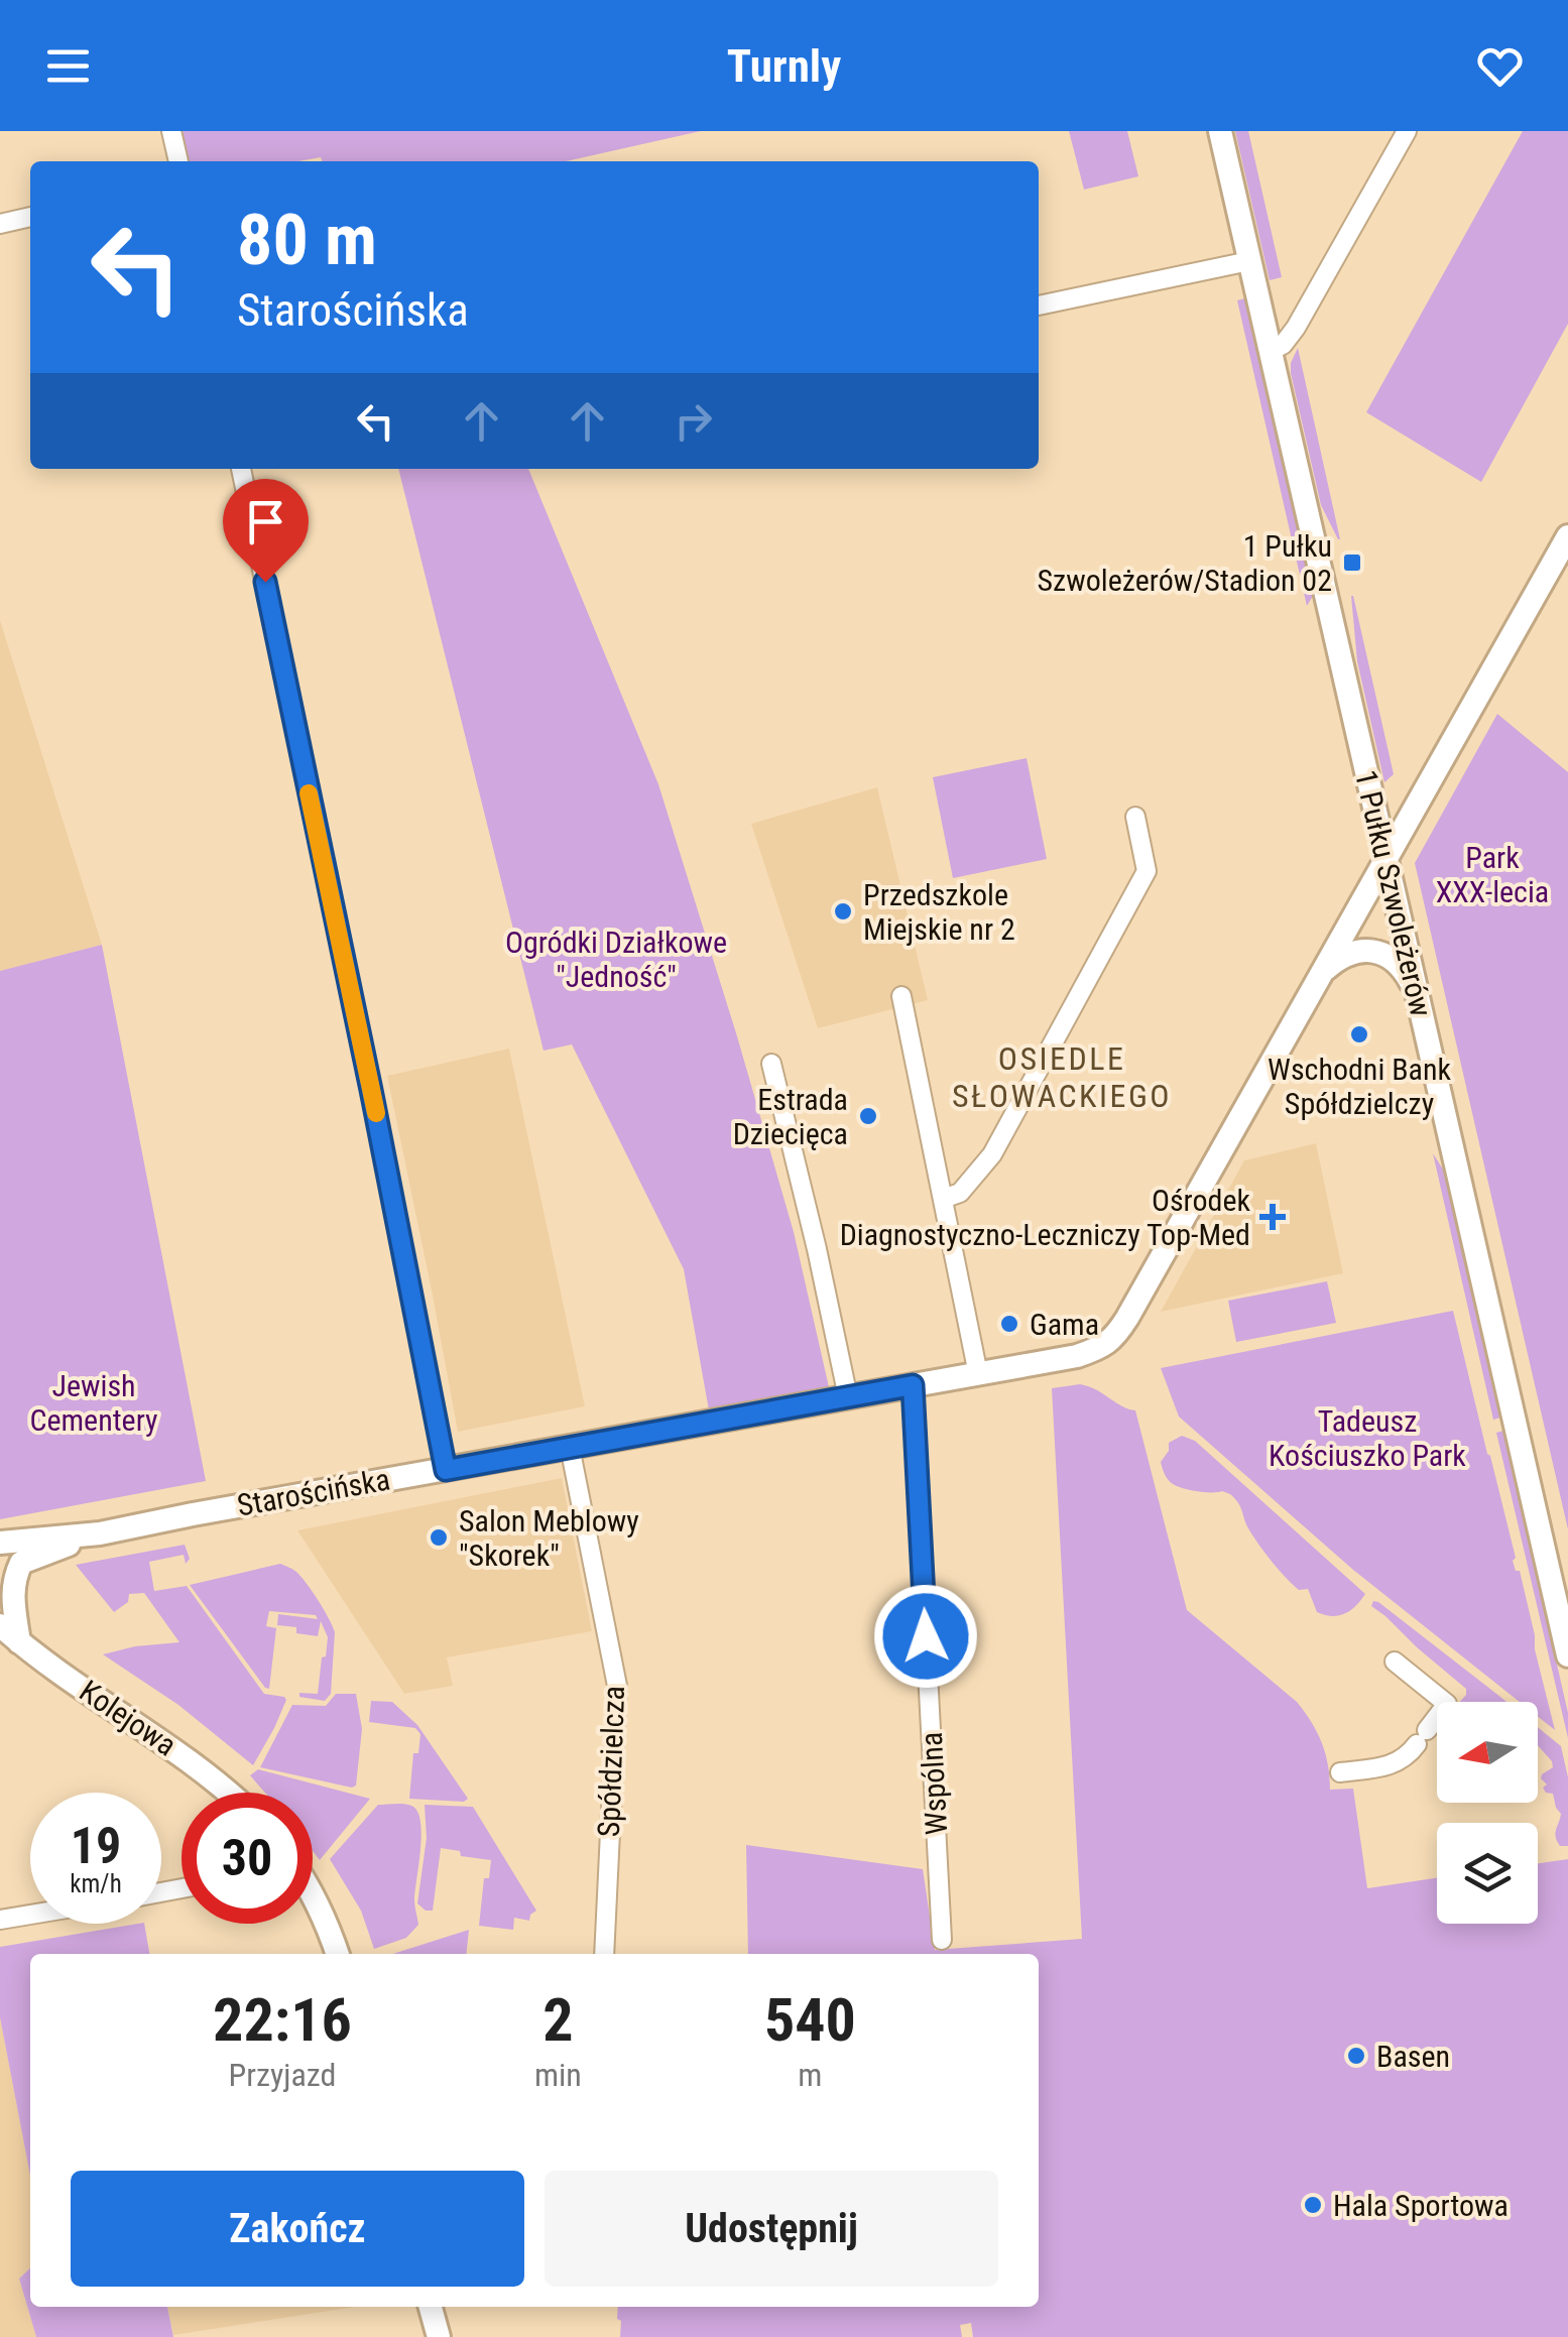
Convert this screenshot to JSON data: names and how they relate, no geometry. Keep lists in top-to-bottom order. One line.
{"streets":{"street":["1 Pułku Szwoleżerów","Starościńska","Kolejowa","Spółdzielcza","Wspólna"]},"crossings":[["Starościńska","Spółdzielcza"],["Starościńska","Wspólna"]],"districts":["OSIEDLE SŁOWACKIEGO"],"parks":["Park XXX-lecia","Ogródki Działkowe \"Jedność\"","Jewish Cementery","Tadeusz Kościuszko Park"],"places":{"transit":["1 Pułku Szwoleżerów/Stadion 02"],"other":["Przedszkole Miejskie nr 2","Wschodni Bank Spółdzielczy","Estrada Dziecięca","Gama","Salon Meblowy \"Skorek\"","Basen","Hala Sportowa"],"health":["Ośrodek Diagnostyczno-Leczniczy Top-Med"]},"north":"left","page":{"header":"Turnly","turn":["80 m","Starościńska"],"speed":"19 km/h","limit":"30","eta":["22:16","Przyjazd","2","min","540","m"],"buttons":["Zakończ","Udostępnij"]}}
